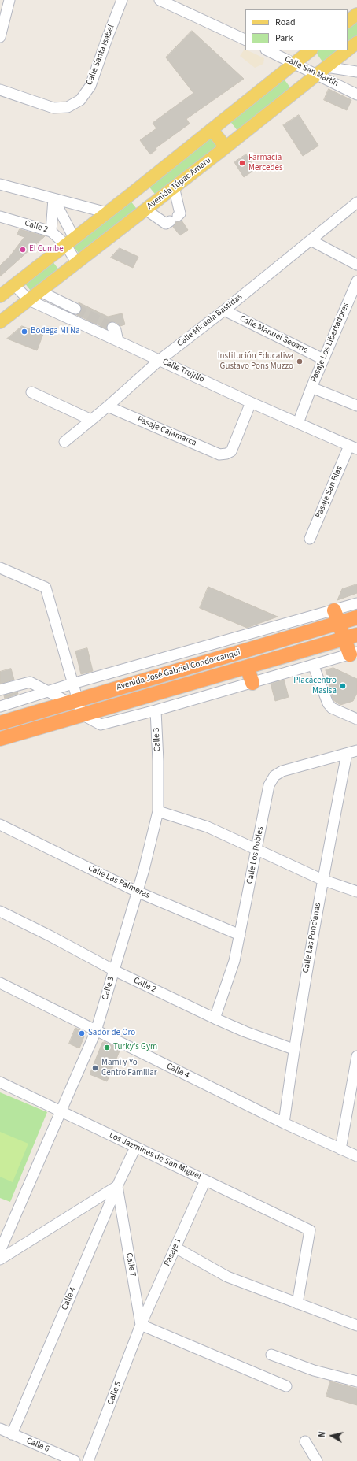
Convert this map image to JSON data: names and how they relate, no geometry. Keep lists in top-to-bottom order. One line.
{"streets":{"highway":["Avenida José Gabriel Condorcanqui"],"main road":["Avenida Túpac Amaru"],"street":["Calle Santa Isabel","Calle San Martín","Calle 2","Calle Micaela Bastidas","Calle Manuel Seoane","Pasaje Los Libertadores","Calle Trujillo","Pasaje Cajamarca","Pasaje San Blas","Calle 3","Calle Los Robles","Calle Las Palmeras","Calle Las Poncianas","Calle 4","Los Jazmines de San Miguel","Pasaje 1","Calle 7","Calle 5","Calle 6"]},"crossings":[["Calle San Martín","Avenida Túpac Amaru"],["Avenida Túpac Amaru","Calle 2"],["Avenida Túpac Amaru","Calle Trujillo"],["Calle 2","Calle 3"],["Calle 2","Calle Los Robles"],["Calle 2","Calle Las Poncianas"],["Calle Micaela Bastidas","Calle Manuel Seoane"],["Calle Micaela Bastidas","Calle Trujillo"],["Calle Micaela Bastidas","Pasaje Cajamarca"],["Calle Manuel Seoane","Pasaje Los Libertadores"],["Pasaje Los Libertadores","Calle Trujillo"],["Calle Trujillo","Pasaje Cajamarca"],["Calle Trujillo","Pasaje San Blas"],["Calle 3","Calle Las Palmeras"],["Calle 3","Calle 4"],["Calle 3","Los Jazmines de San Miguel"],["Calle Los Robles","Calle Las Palmeras"],["Calle Los Robles","Calle Las Poncianas"],["Calle Las Poncianas","Calle 4"],["Calle 4","Los Jazmines de San Miguel"],["Calle 4","Calle 7"],["Calle 4","Calle 6"],["Los Jazmines de San Miguel","Pasaje 1"],["Pasaje 1","Calle 7"],["Pasaje 1","Calle 5"],["Calle 7","Calle 5"]],"places":["Farmacia Mercedes","El Cumbe","Bodega Mi Na","Institución Educativa Gustavo Pons Muzzo","Placacentro Masisa","Sador de Oro","Turky's Gym","Mami y Yo Centro Familiar"],"legend":["Road","Park"],"north":"left"}
